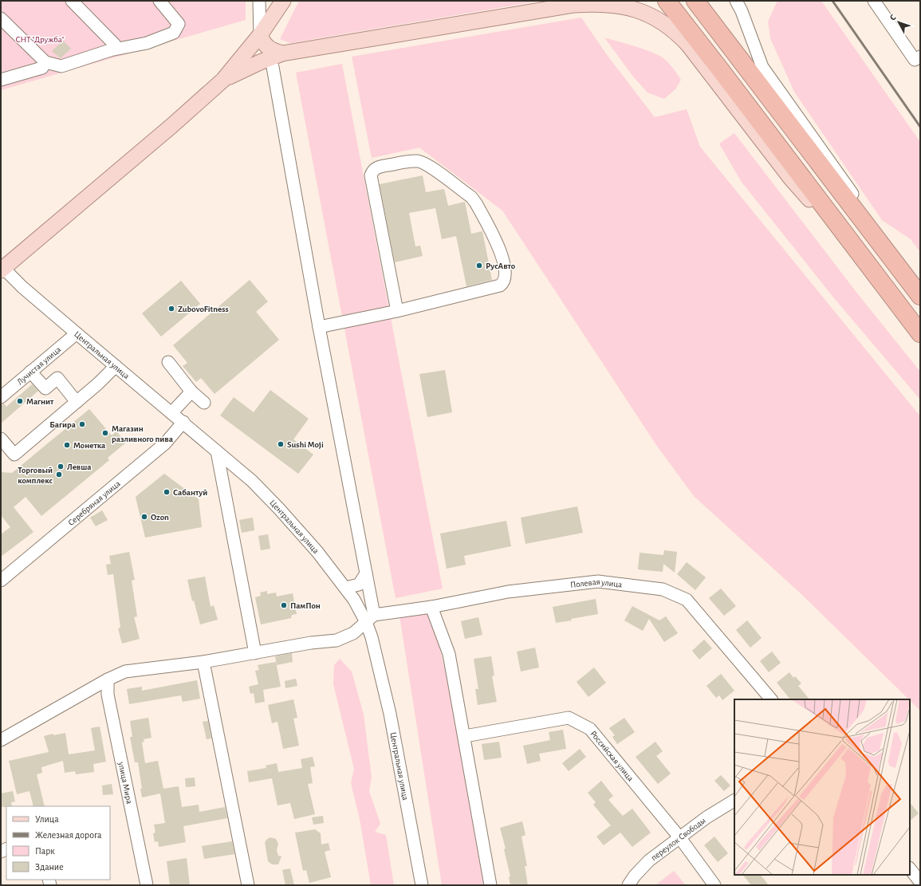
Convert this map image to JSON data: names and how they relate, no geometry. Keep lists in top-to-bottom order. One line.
{"streets":{"street":["Центральная улица","Лучистая улица","Серебряная улица","Полевая улица","Российская улица","улица Мира","переулок Свободы"]},"crossings":[["Центральная улица","Лучистая улица"],["Центральная улица","Серебряная улица"],["Центральная улица","Полевая улица"],["Российская улица","переулок Свободы"]],"parks":["СНТ \"Дружба\""],"places":["РусАвто","ZubovoFitness","Магнит","Багира","Магазин разливного пива","Sushi Moji","Монетка","Левша","Торговый комплекс","Сабантуй","Ozon","ПамПон"],"legend":["Улица","Железная дорога","Парк","Здание"],"north":"top left"}
